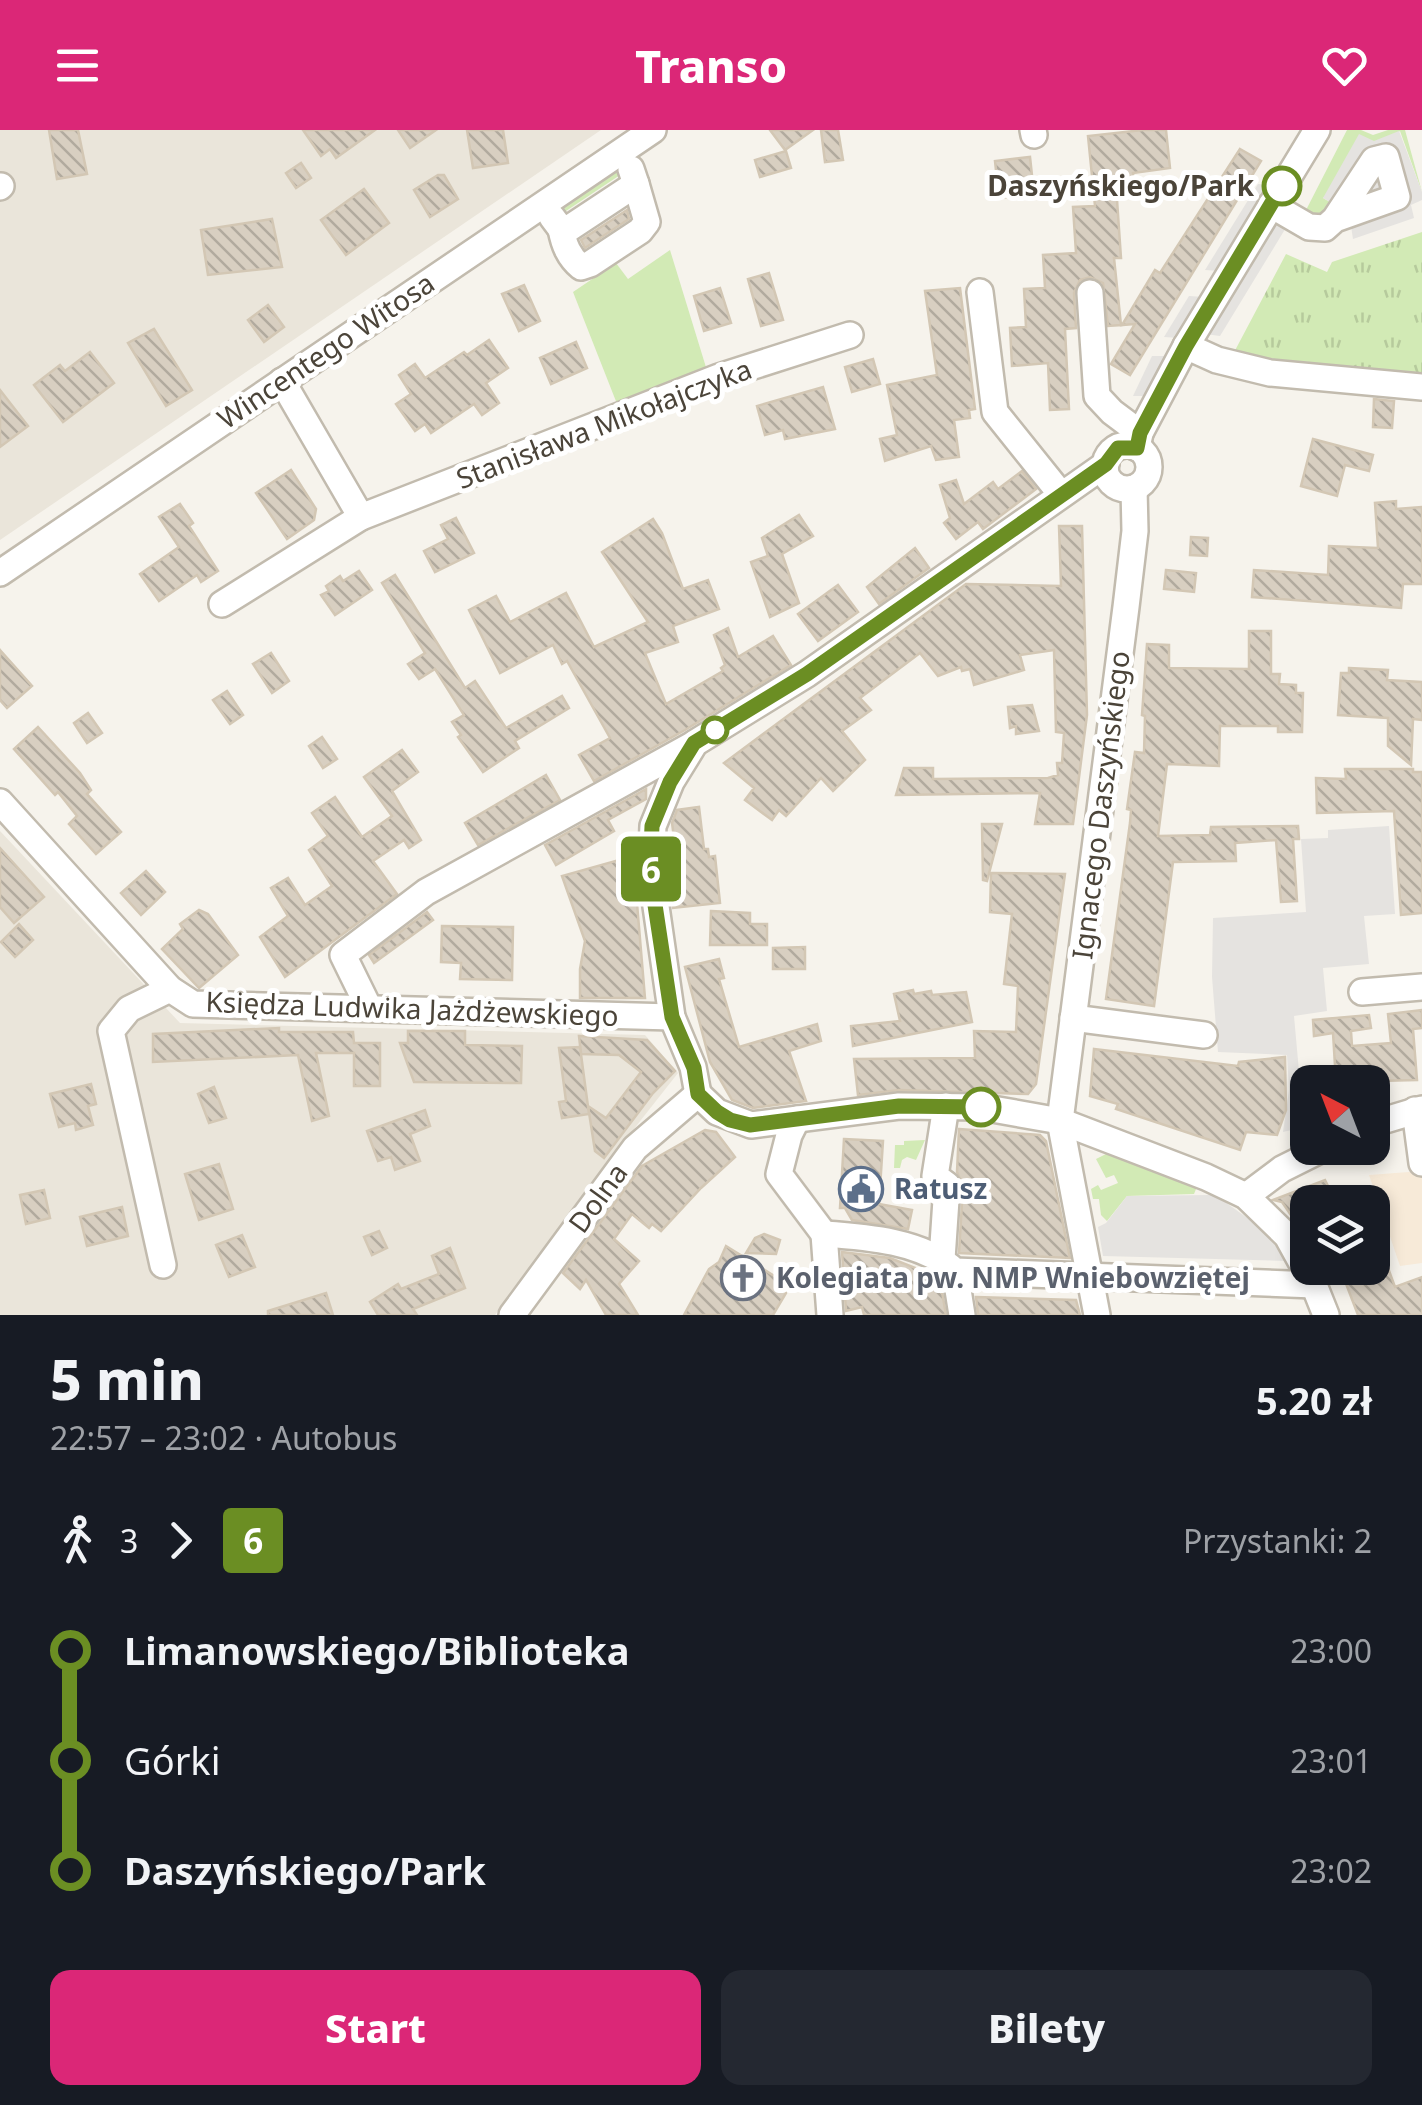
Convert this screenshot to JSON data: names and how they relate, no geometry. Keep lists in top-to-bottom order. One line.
{"streets":{"street":["Wincentego Witosa","Stanisława Mikołajczyka","Ignacego Daszyńskiego","Księdza Ludwika Jażdżewskiego","Dolna"]},"places":{"other":["Daszyńskiego/Park"],"public building":["Ratusz"],"church":["Kolegiata pw. NMP Wniebowziętej"]},"lines":["bus line 6"],"north":"top left","page":{"header":"Transo","on_map":"6","heading":["5 min","22:57 – 23:02 · Autobus","5.20 zł"],"legs":["3","6","Przystanki: 2"],"list":[{"name":"Limanowskiego/Biblioteka","value":"23:00"},{"name":"Górki","value":"23:01"},{"name":"Daszyńskiego/Park","value":"23:02"}],"buttons":["Start","Bilety"]}}
